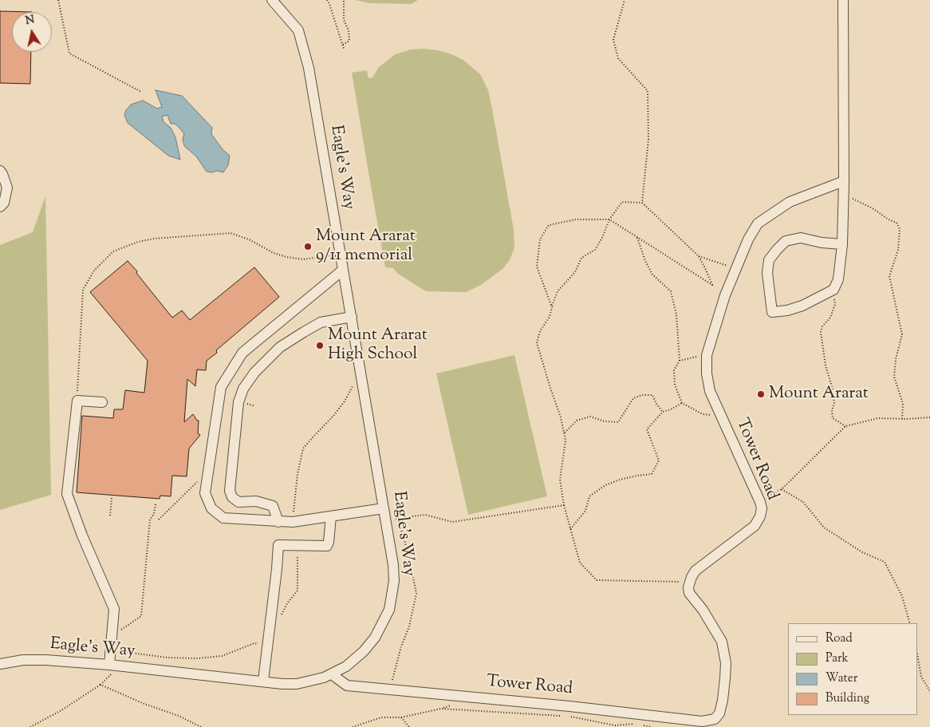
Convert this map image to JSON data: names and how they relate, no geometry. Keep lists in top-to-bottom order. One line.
{"streets":{"street":["Eagle's Way","Tower Road"]},"crossings":[["Eagle's Way","Tower Road"]],"places":["Mount Ararat 9/11 memorial","Mount Ararat High School","Mount Ararat"],"legend":["Road","Park","Water","Building"],"north":"top"}
